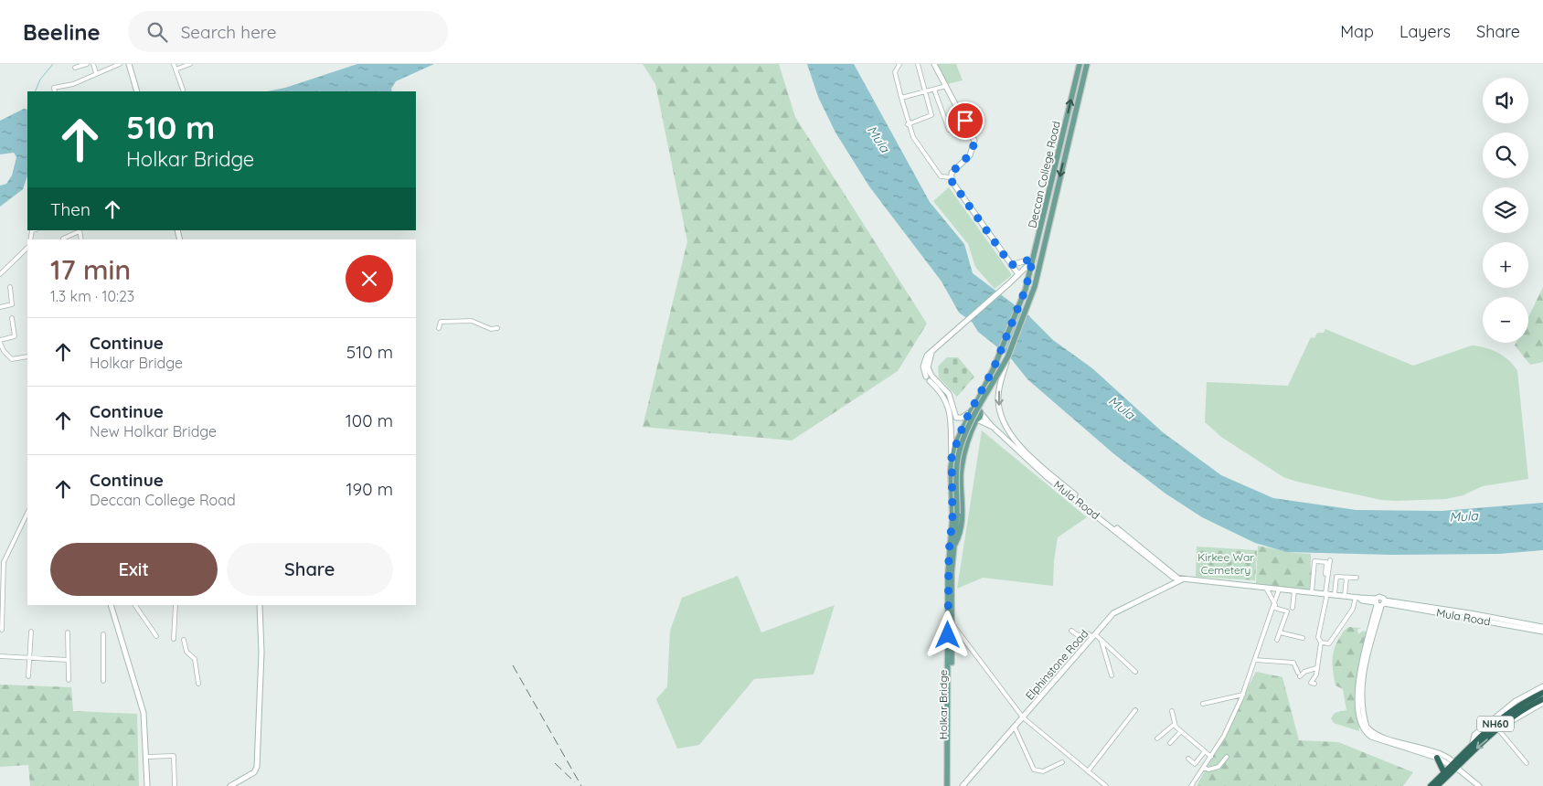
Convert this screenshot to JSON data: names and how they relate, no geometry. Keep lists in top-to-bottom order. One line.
{"streets":{"highway":["NH60"],"main road":["Deccan College Road"],"street":["Mula Road","Elphinstone Road"]},"crossings":[["Mula Road","Elphinstone Road"]],"water":["Mula"],"parks":["Kirkee War Cemetery"],"page":{"header":"Beeline","search":"Search here","nav":["Map","Layers","Share"],"map_buttons":["+","−"],"turn":["510 m","Holkar Bridge"],"then":"Then","heading":["17 min","1.3 km · 10:23"],"list":[{"name":"Continue","note":"Holkar Bridge","value":"510 m"},{"name":"Continue","note":"New Holkar Bridge","value":"100 m"},{"name":"Continue","note":"Deccan College Road","value":"190 m"}],"buttons":["Exit","Share"]}}
